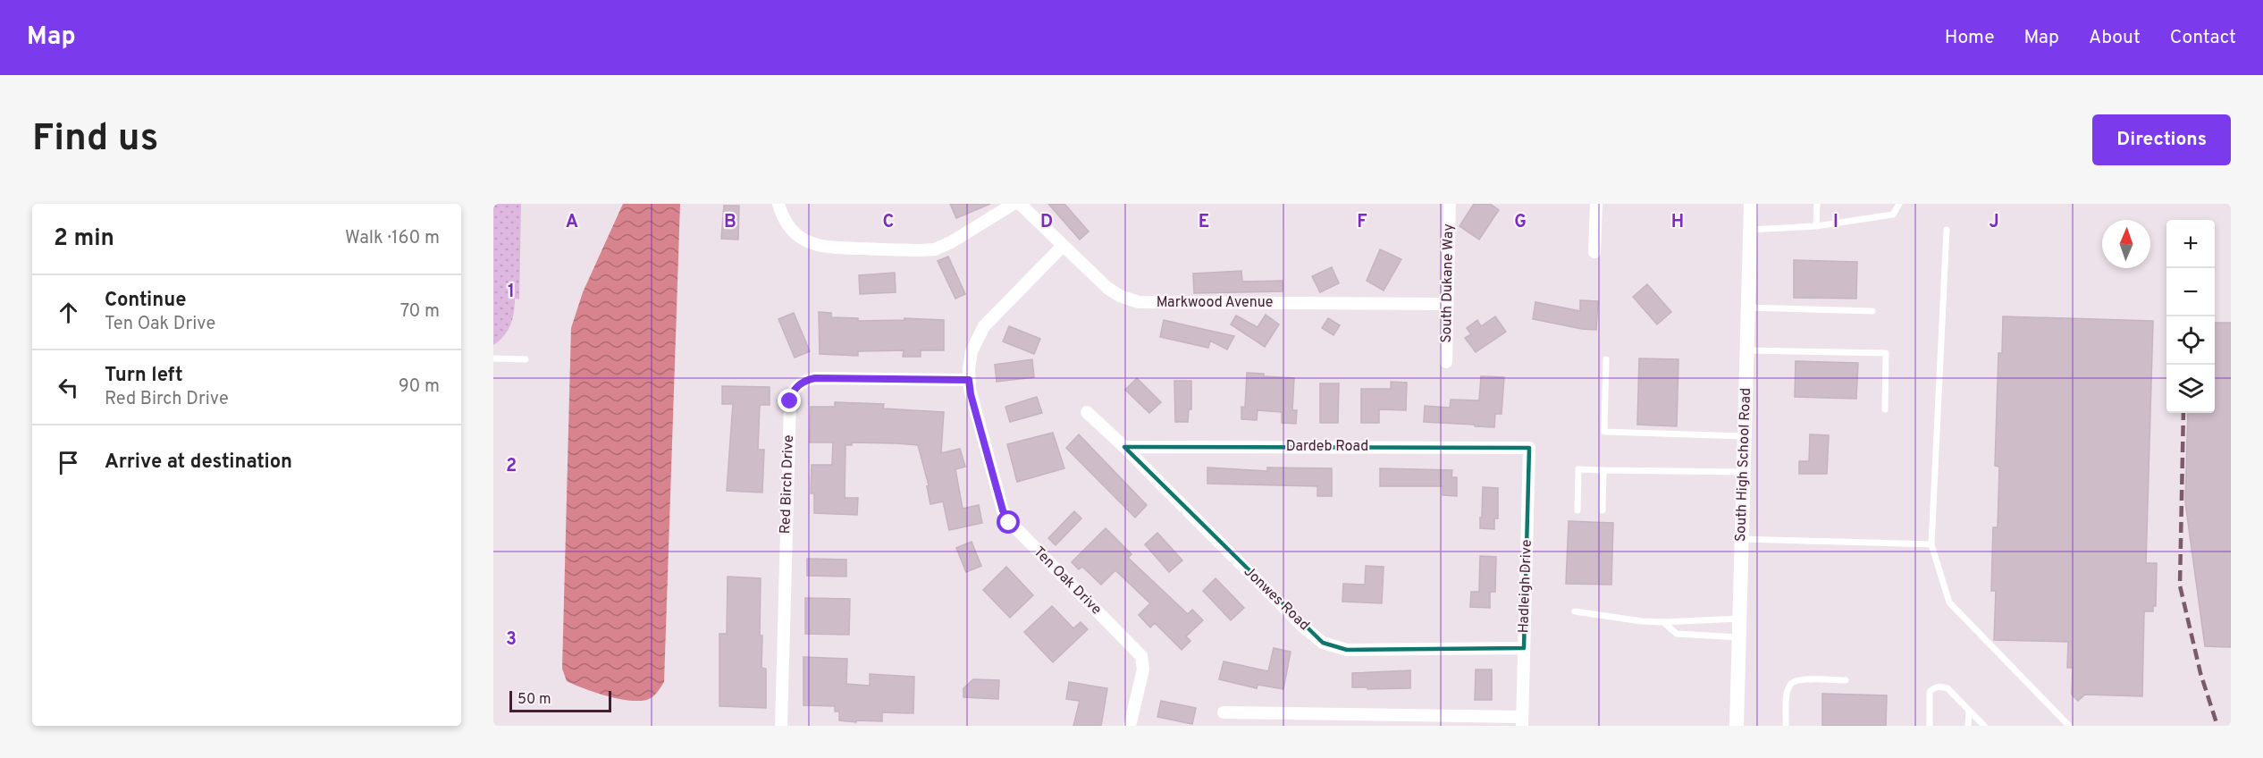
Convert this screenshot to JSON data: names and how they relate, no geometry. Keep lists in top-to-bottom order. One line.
{"streets":{"street":["South Dukane Way","Markwood Avenue","Dardeb Road","South High School Road","Red Birch Drive","Ten Oak Drive","Hadleigh Drive","Jonwes Road"]},"crossings":[["South Dukane Way","Markwood Avenue"],["Markwood Avenue","Ten Oak Drive"],["Dardeb Road","Hadleigh Drive"],["Dardeb Road","Jonwes Road"],["Red Birch Drive","Ten Oak Drive"],["Hadleigh Drive","Jonwes Road"]],"scale_bar":"50 m","north":"top","page":{"header":"Map","nav":["Home","Map","About","Contact"],"buttons":"Directions","title":"Find us","heading":["2 min","Walk · 160 m"],"map_buttons":["+","−"],"list":[["Continue","Ten Oak Drive","70 m"],["Turn left","Red Birch Drive","90 m"],"Arrive at destination"],"scale":"50 m"},"grid":{"columns":["A","B","C","D","E","F","G","H","I","J"],"rows":["1","2","3"]}}
